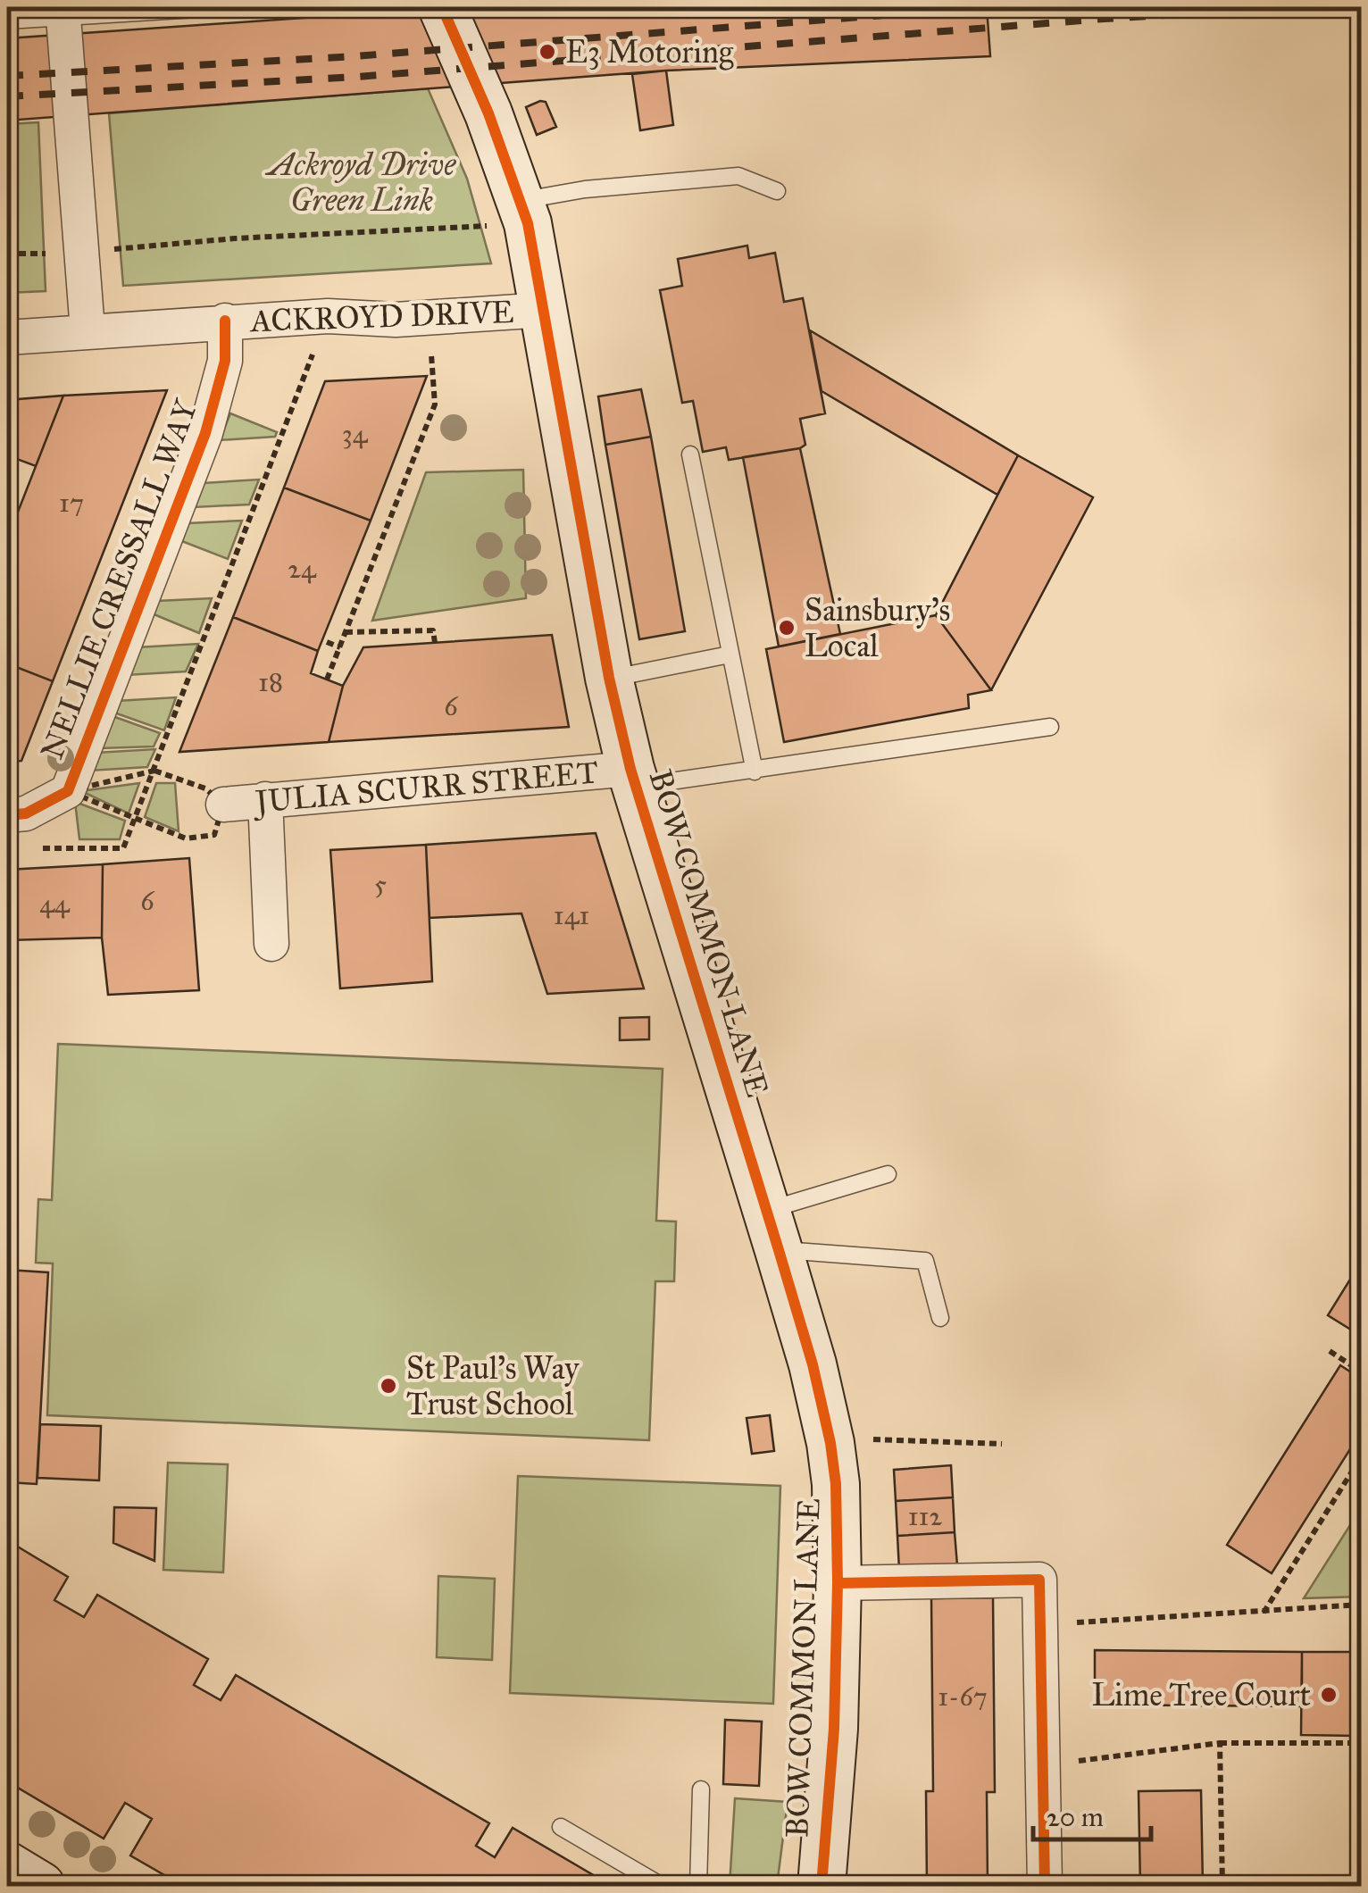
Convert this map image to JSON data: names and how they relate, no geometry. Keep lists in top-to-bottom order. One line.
{"streets":{"street":["ACKROYD DRIVE","NELLIE CRESSALL WAY","JULIA SCURR STREET","BOW COMMON LANE"]},"crossings":[["ACKROYD DRIVE","NELLIE CRESSALL WAY"],["ACKROYD DRIVE","BOW COMMON LANE"],["JULIA SCURR STREET","BOW COMMON LANE"]],"parks":["Ackroyd Drive Green Link"],"places":["E3 Motoring","Sainsbury's Local","St Paul's Way Trust School","Lime Tree Court"],"house_numbers":["34","17","24","18","6","5","6","44","141","112","1-67"],"scale_bar":"20 m"}
